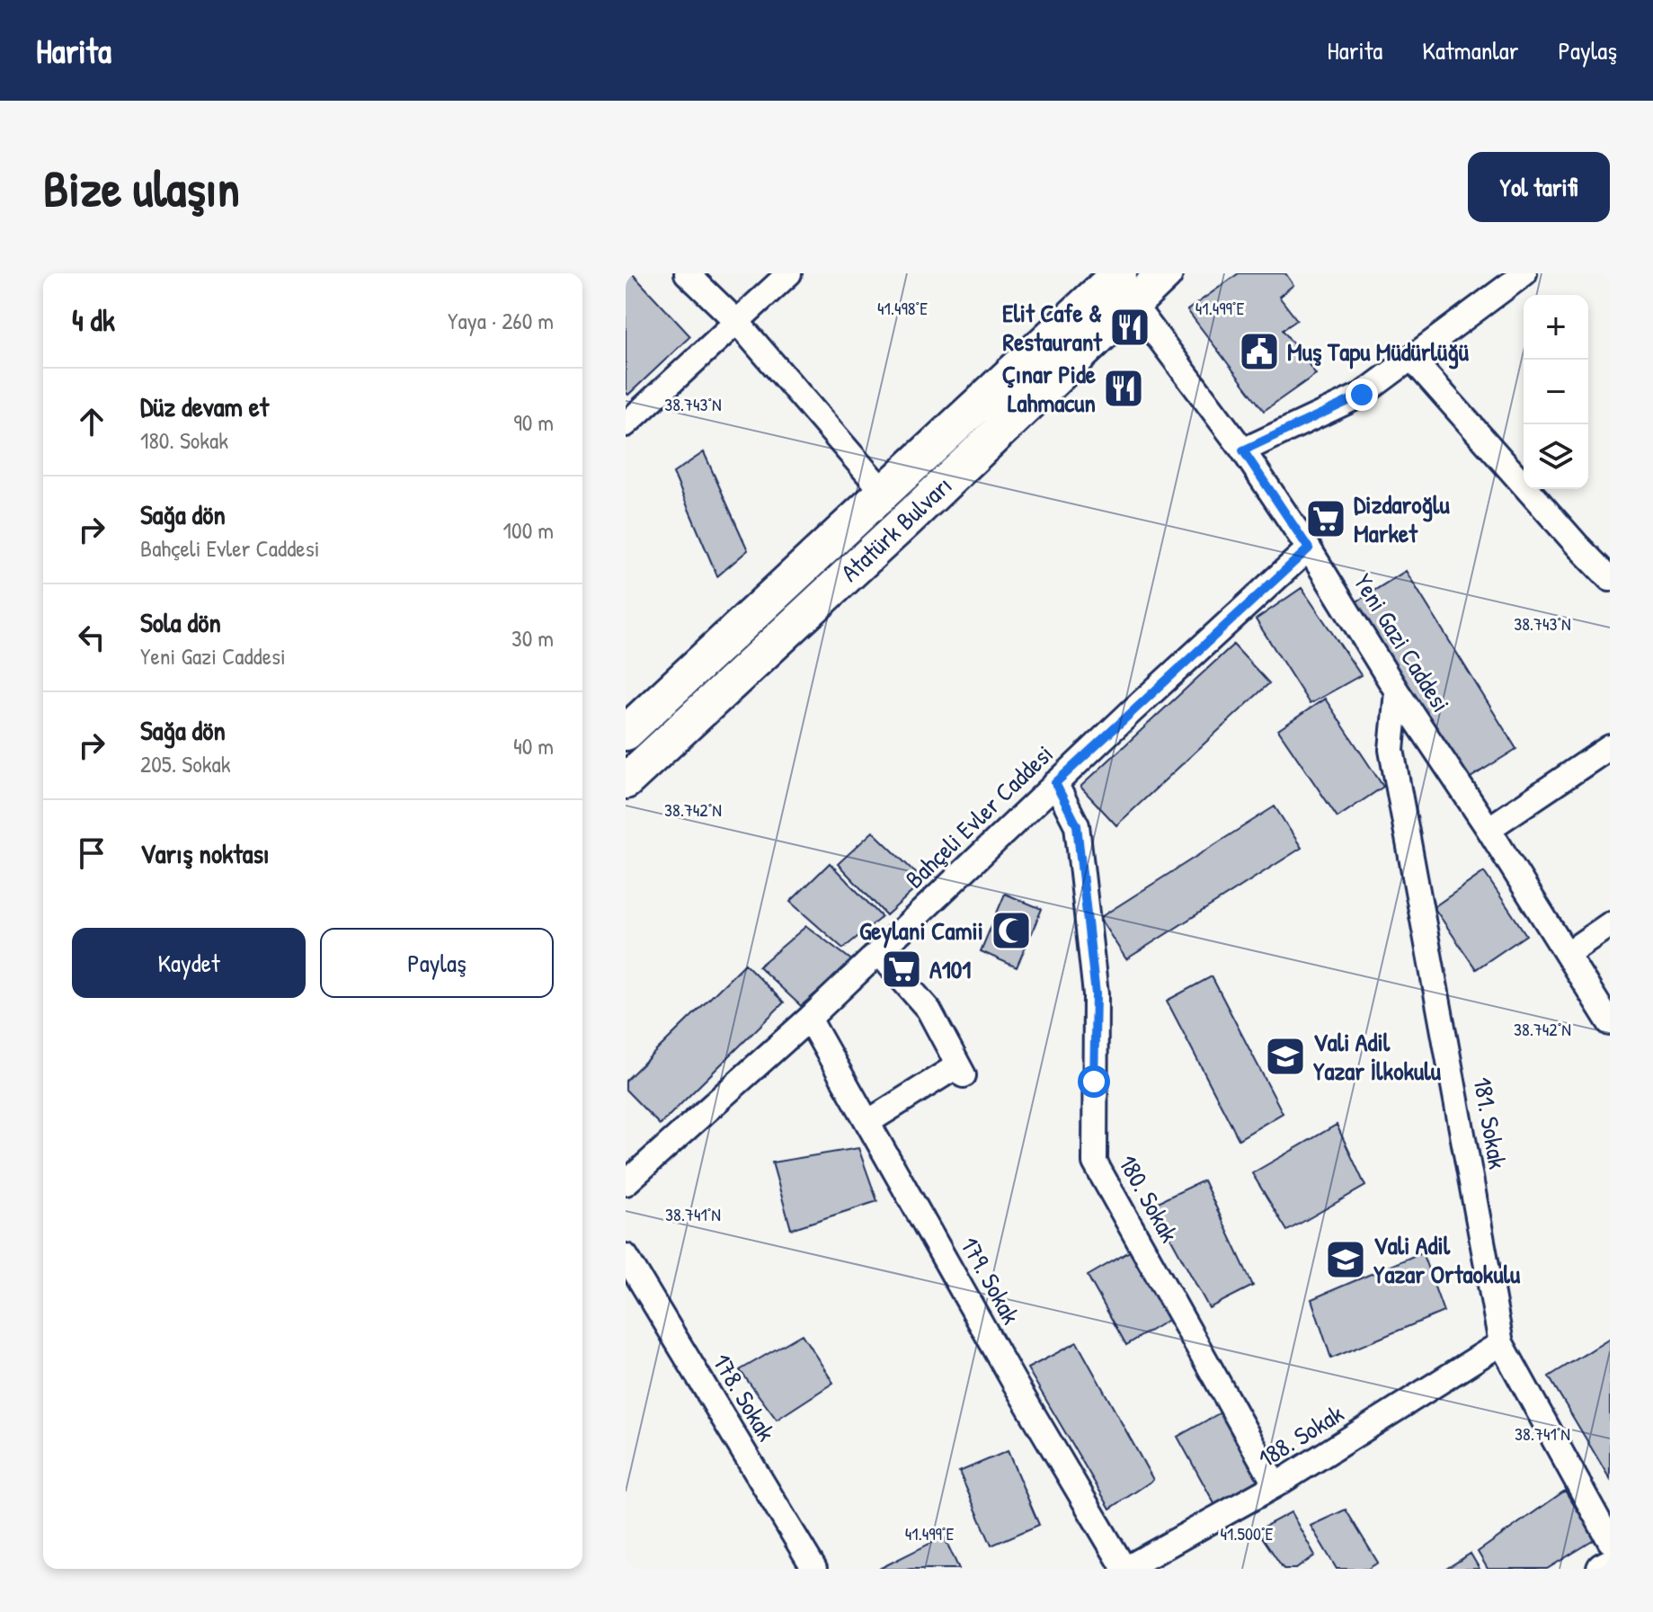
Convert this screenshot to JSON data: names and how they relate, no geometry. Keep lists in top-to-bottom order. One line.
{"streets":{"main road":["Atatürk Bulvarı"],"street":["Yeni Gazi Caddesi","Bahçeli Evler Caddesi","181. Sokak","180. Sokak","179. Sokak","178. Sokak","188. Sokak"]},"crossings":[["Atatürk Bulvarı","Yeni Gazi Caddesi"],["Yeni Gazi Caddesi","Bahçeli Evler Caddesi"],["Yeni Gazi Caddesi","181. Sokak"],["Bahçeli Evler Caddesi","180. Sokak"],["Bahçeli Evler Caddesi","179. Sokak"],["181. Sokak","188. Sokak"],["180. Sokak","188. Sokak"],["179. Sokak","188. Sokak"]],"places":{"restaurant":["Elit Cafe & Restaurant","Çınar Pide Lahmacun"],"public building":["Muş Tapu Müdürlüğü"],"supermarket":["Dizdaroğlu Market","A101"],"mosque":["Geylani Camii"],"school or university":["Vali Adil Yazar İlkokulu","Vali Adil Yazar Ortaokulu"]},"page":{"header":"Harita","nav":["Harita","Katmanlar","Paylaş"],"buttons":["Yol tarifi",["Kaydet","Paylaş"]],"title":"Bize ulaşın","heading":["4 dk","Yaya · 260 m"],"map_buttons":["+","−"],"list":[["Düz devam et","180. Sokak","90 m"],["Sağa dön","Bahçeli Evler Caddesi","100 m"],["Sola dön","Yeni Gazi Caddesi","30 m"],["Sağa dön","205. Sokak","40 m"],"Varış noktası"]},"coordinates":["41.498°E","41.499°E","38.743°N","38.742°N","38.741°N","41.500°E"]}
